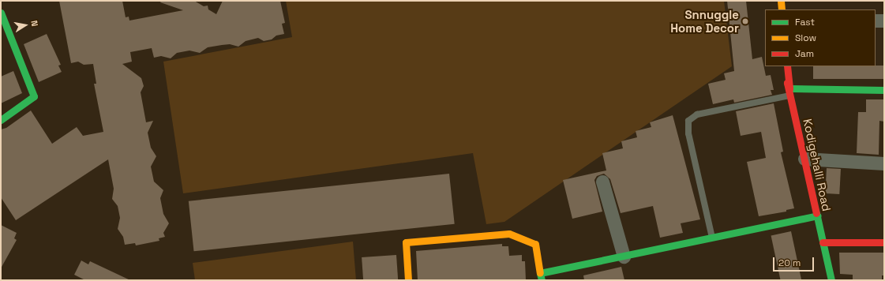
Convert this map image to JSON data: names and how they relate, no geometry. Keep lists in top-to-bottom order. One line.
{"streets":{"street":["Kodigehalli Road"]},"places":["Snnuggle Home Decor"],"legend":["Fast","Slow","Jam"],"scale_bar":"20 m","north":"right"}
